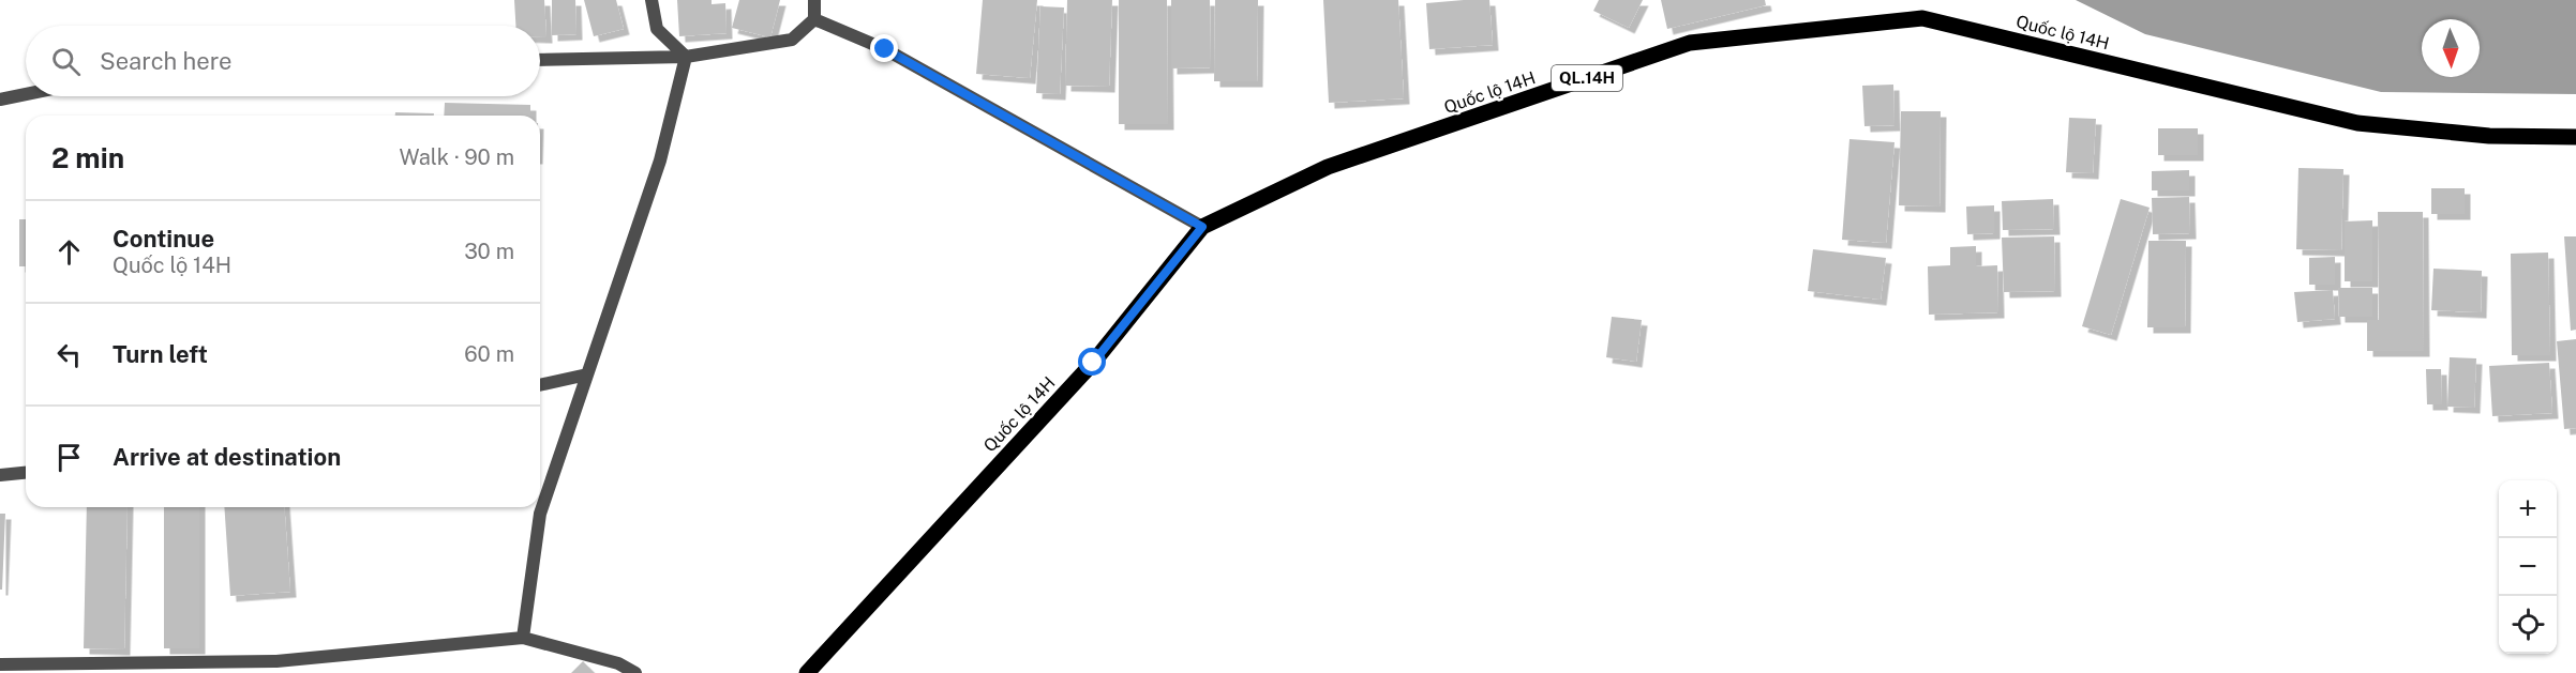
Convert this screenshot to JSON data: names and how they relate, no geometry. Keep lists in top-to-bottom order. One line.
{"streets":{"main road":["Quốc lộ 14H","QL.14H"]},"north":"bottom","page":{"search":"Search here","heading":["2 min","Walk · 90 m"],"list":[["Continue","Quốc lộ 14H","30 m"],["Turn left","60 m"],"Arrive at destination"],"map_buttons":["+","−"]}}
